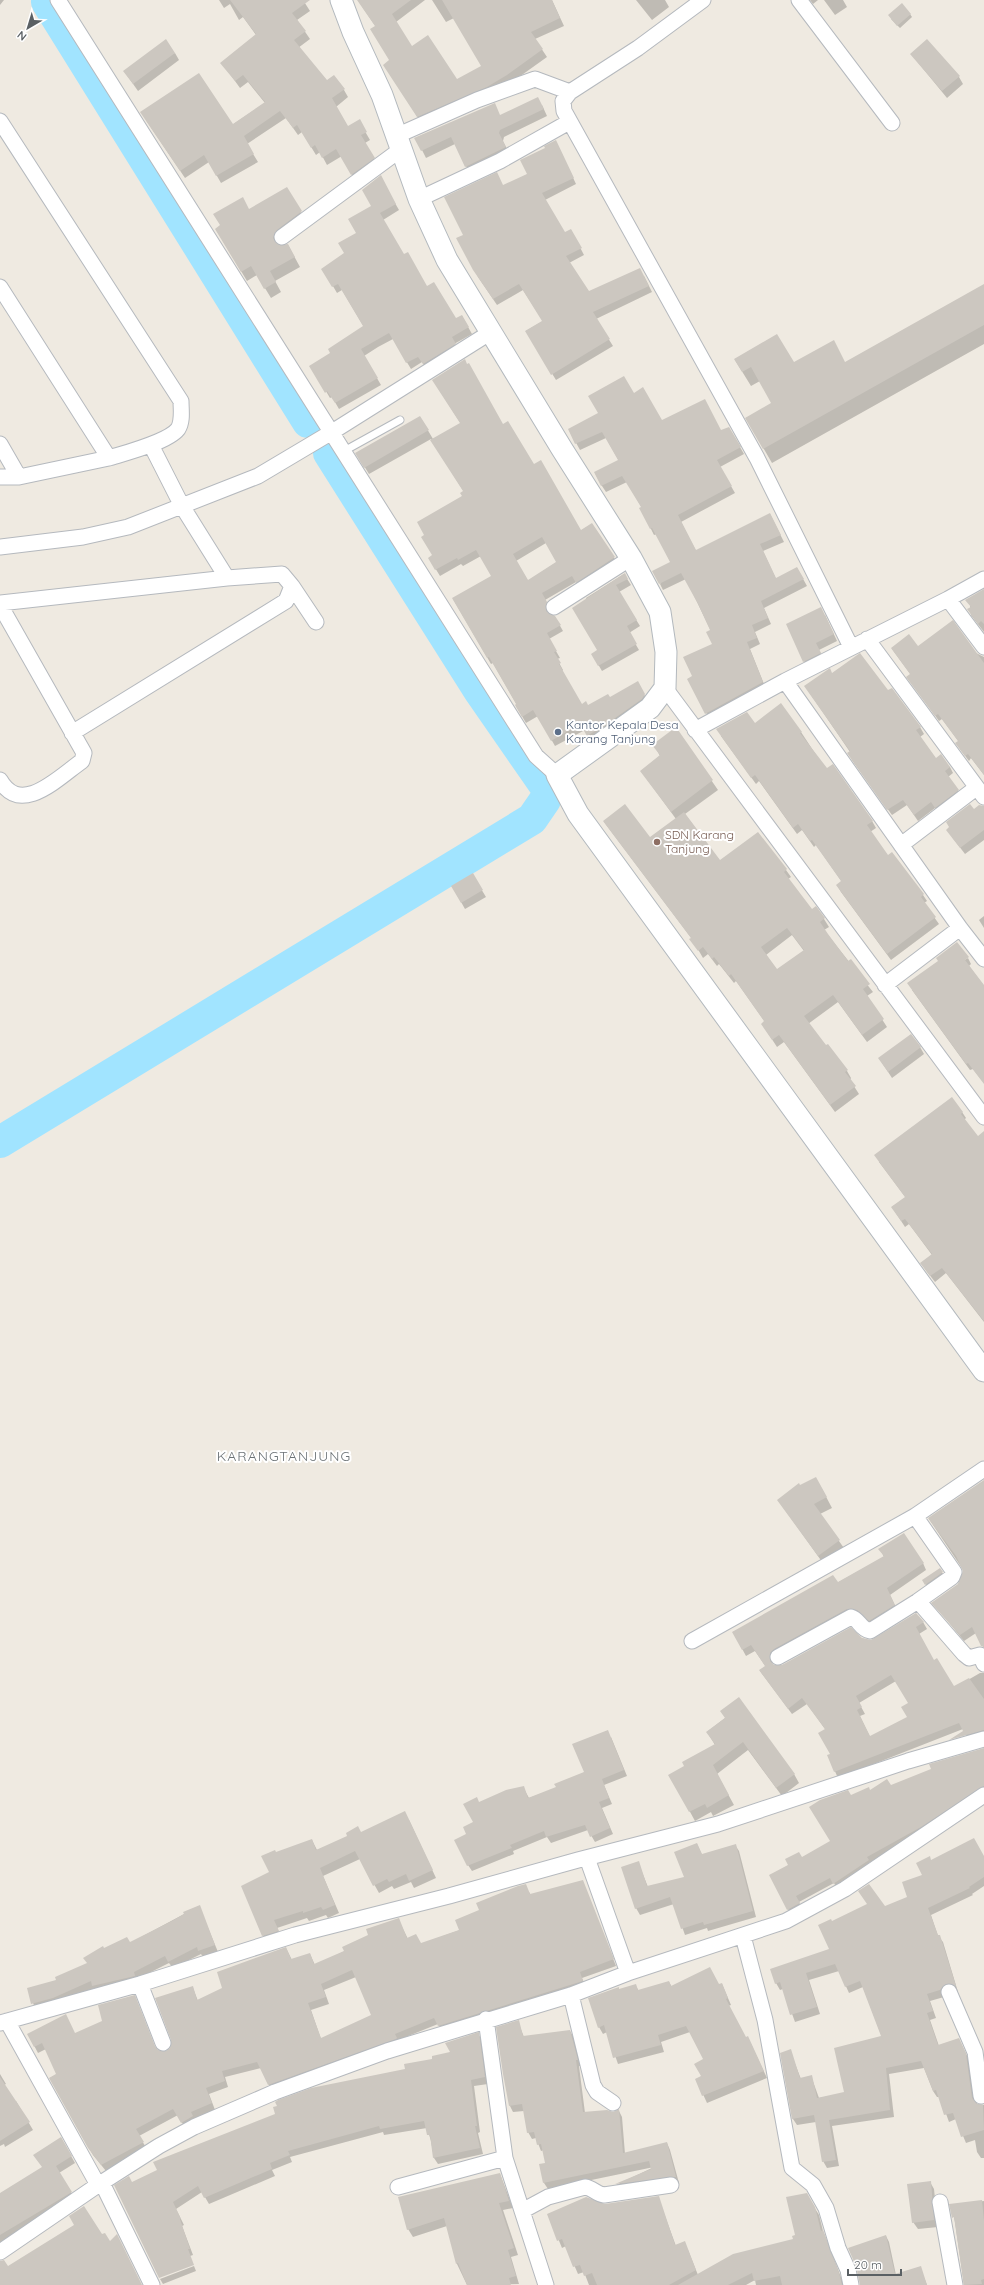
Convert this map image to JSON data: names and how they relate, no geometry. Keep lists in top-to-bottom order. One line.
{"districts":["KARANGTANJUNG"],"places":["Kantor Kepala Desa Karang Tanjung","SDN Karang Tanjung"],"scale_bar":"20 m","north":"bottom left"}
